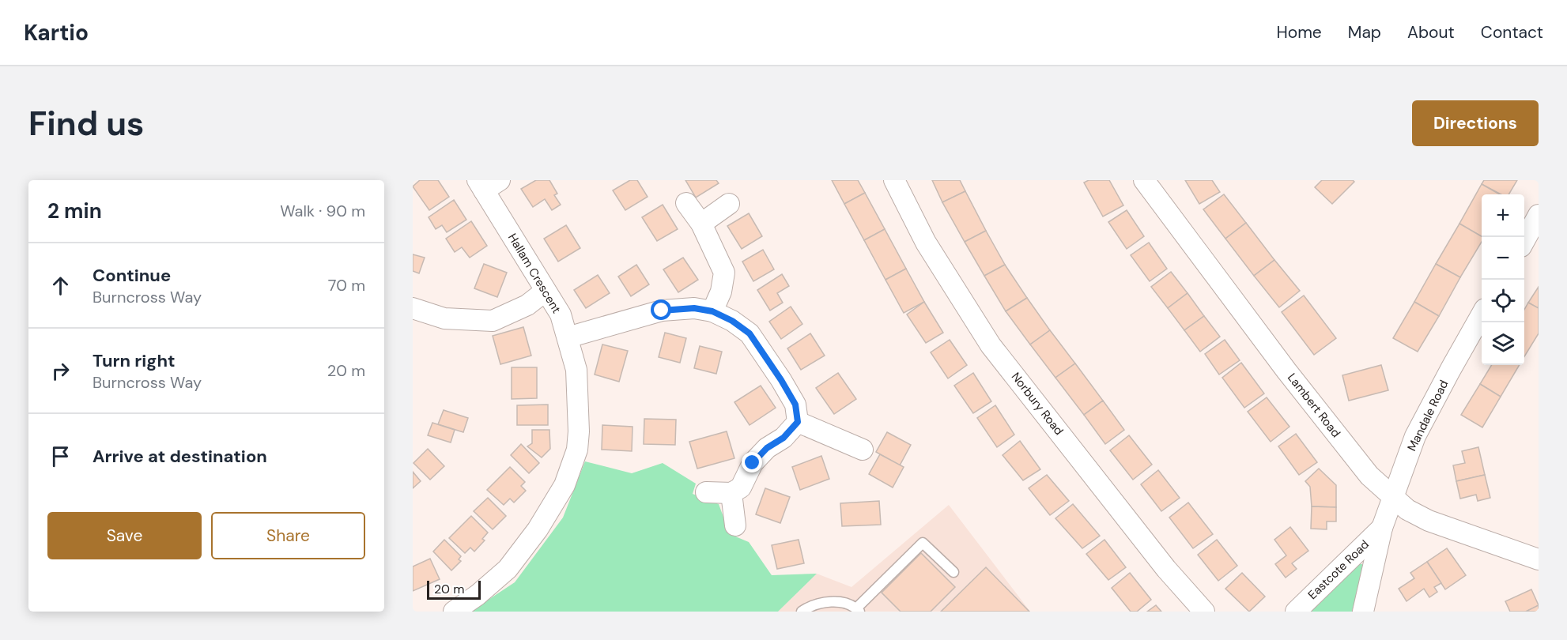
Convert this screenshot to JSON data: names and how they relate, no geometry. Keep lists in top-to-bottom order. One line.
{"streets":{"street":["Hallam Crescent","Norbury Road","Lambert Road","Mandale Road","Eastcote Road"]},"crossings":[["Lambert Road","Mandale Road"],["Mandale Road","Eastcote Road"]],"scale_bar":"20 m","page":{"header":"Kartio","nav":["Home","Map","About","Contact"],"buttons":["Directions",["Save","Share"]],"title":"Find us","heading":["2 min","Walk · 90 m"],"map_buttons":["+","−"],"list":[["Continue","Burncross Way","70 m"],["Turn right","Burncross Way","20 m"],"Arrive at destination"],"scale":"20 m"}}
